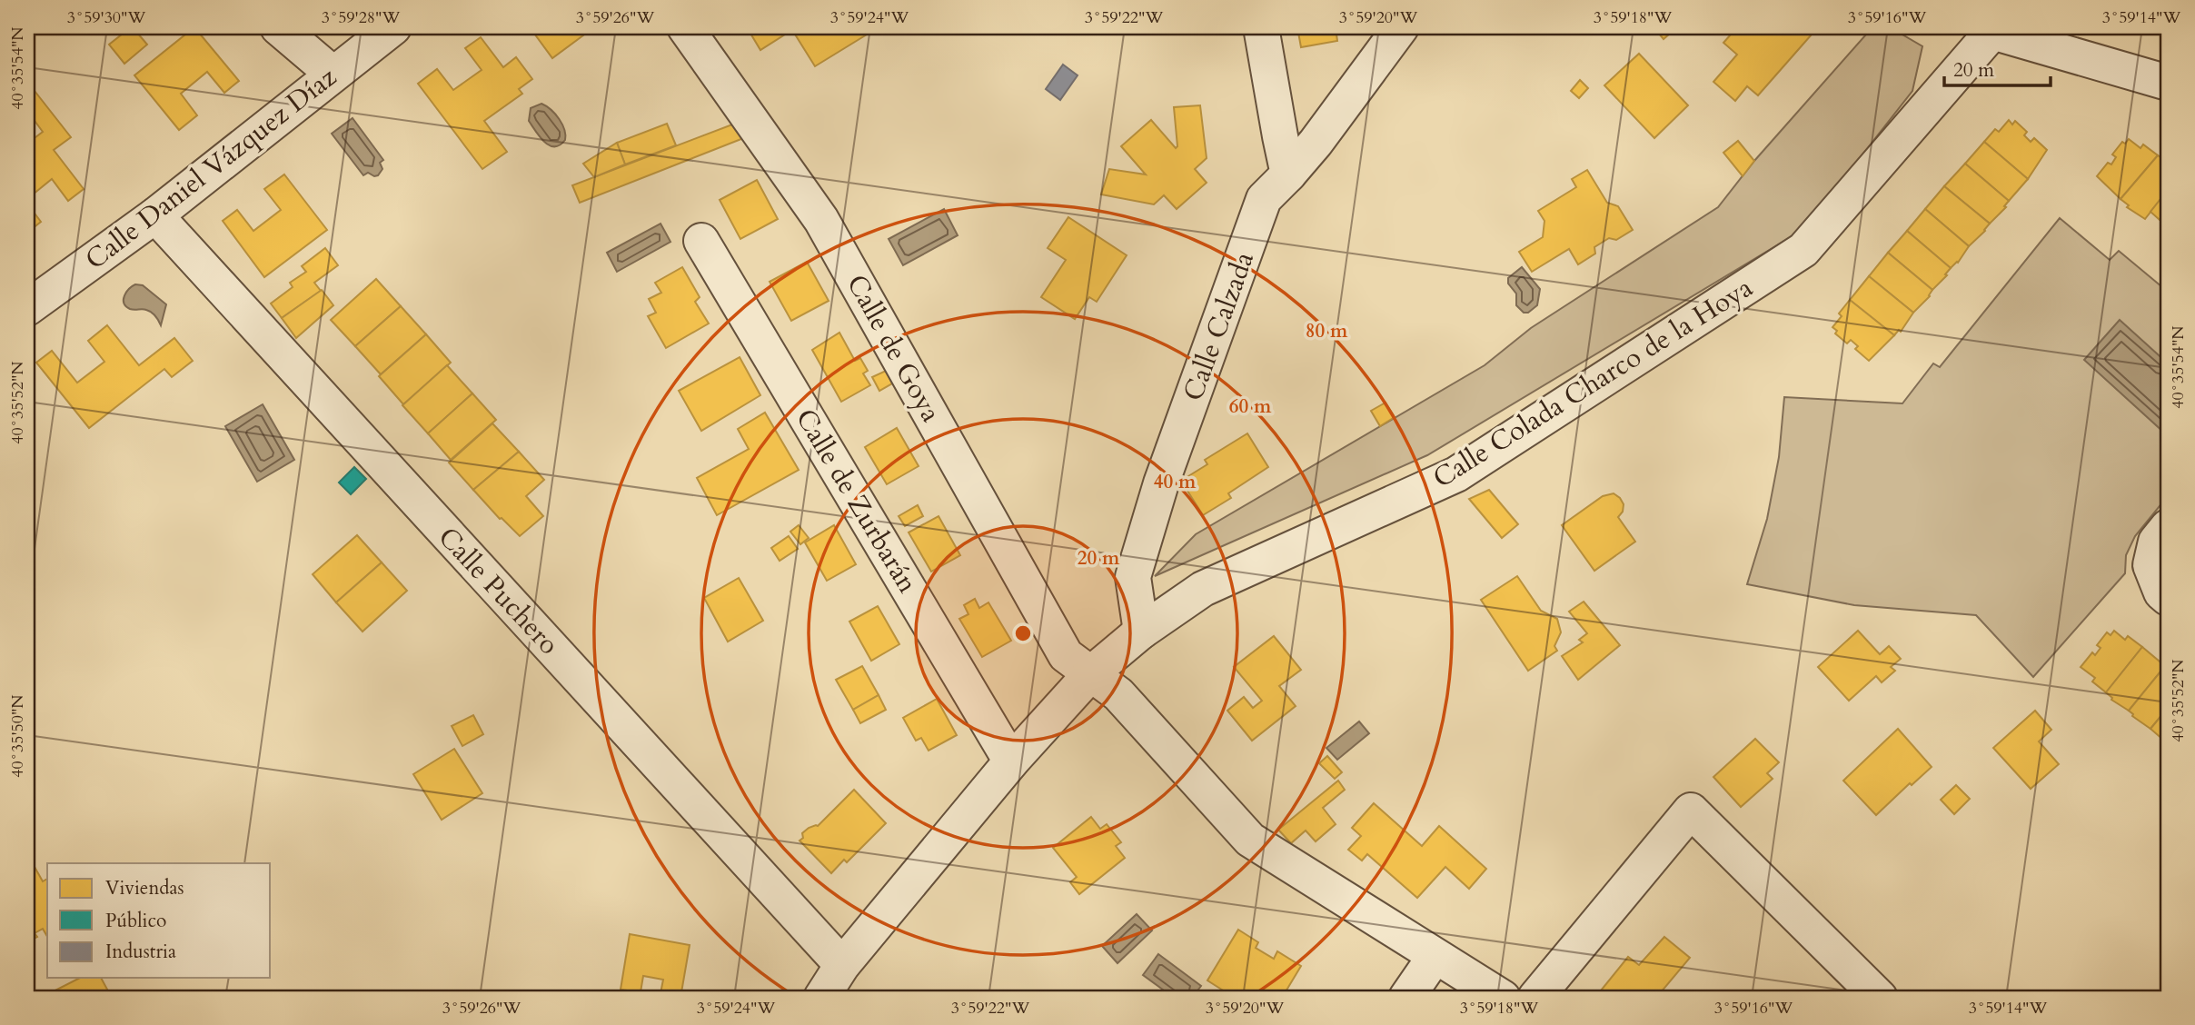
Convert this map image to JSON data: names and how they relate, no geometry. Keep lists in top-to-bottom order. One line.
{"streets":{"street":["Calle Daniel Vázquez Díaz","Calle Calzada","Calle de Goya","Calle Colada Charco de la Hoya","Calle de Zurbarán","Calle Puchero"]},"crossings":[["Calle Daniel Vázquez Díaz","Calle Puchero"],["Calle Calzada","Calle Colada Charco de la Hoya"],["Calle de Goya","Calle Colada Charco de la Hoya"],["Calle Colada Charco de la Hoya","Calle de Zurbarán"],["Calle Colada Charco de la Hoya","Calle Puchero"]],"legend":["Viviendas","Público","Industria"],"scale_bar":"20 m","coordinates":["3°59'30\"W","3°59'28\"W","3°59'26\"W","3°59'24\"W","3°59'22\"W","3°59'20\"W","3°59'18\"W","3°59'16\"W","3°59'14\"W","40°35'54\"N","40°35'52\"N","40°35'50\"N"],"rings":["80 m","60 m","40 m","20 m"]}
